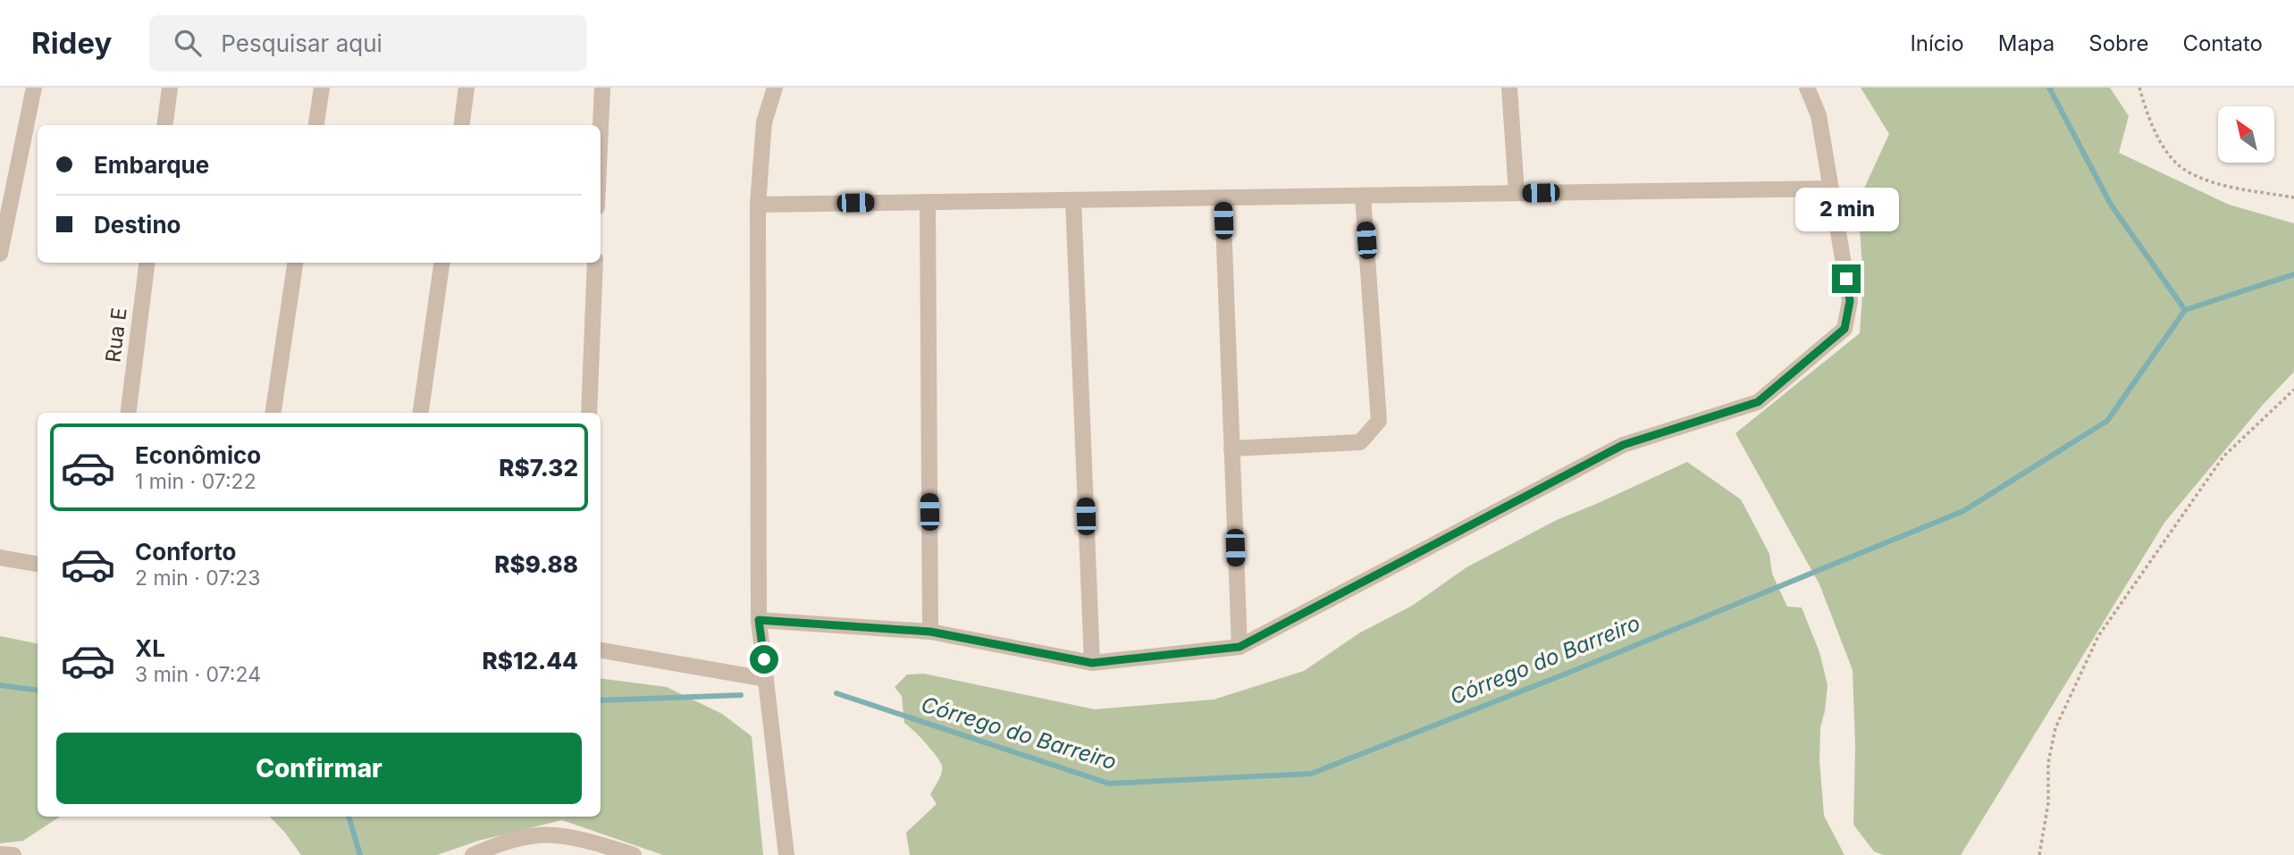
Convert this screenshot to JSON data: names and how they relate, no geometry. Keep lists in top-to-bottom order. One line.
{"streets":{"street":["Rua E"]},"water":["Córrego do Barreiro"],"north":"top left","page":{"header":"Ridey","search":"Pesquisar aqui","nav":["Início","Mapa","Sobre","Contato"],"banner":["Embarque","Destino"],"bubble":"2 min","list":[{"name":"Econômico","note":"1 min · 07:22","value":"R$7.32"},{"name":"Conforto","note":"2 min · 07:23","value":"R$9.88"},{"name":"XL","note":"3 min · 07:24","value":"R$12.44"}],"buttons":"Confirmar"}}
